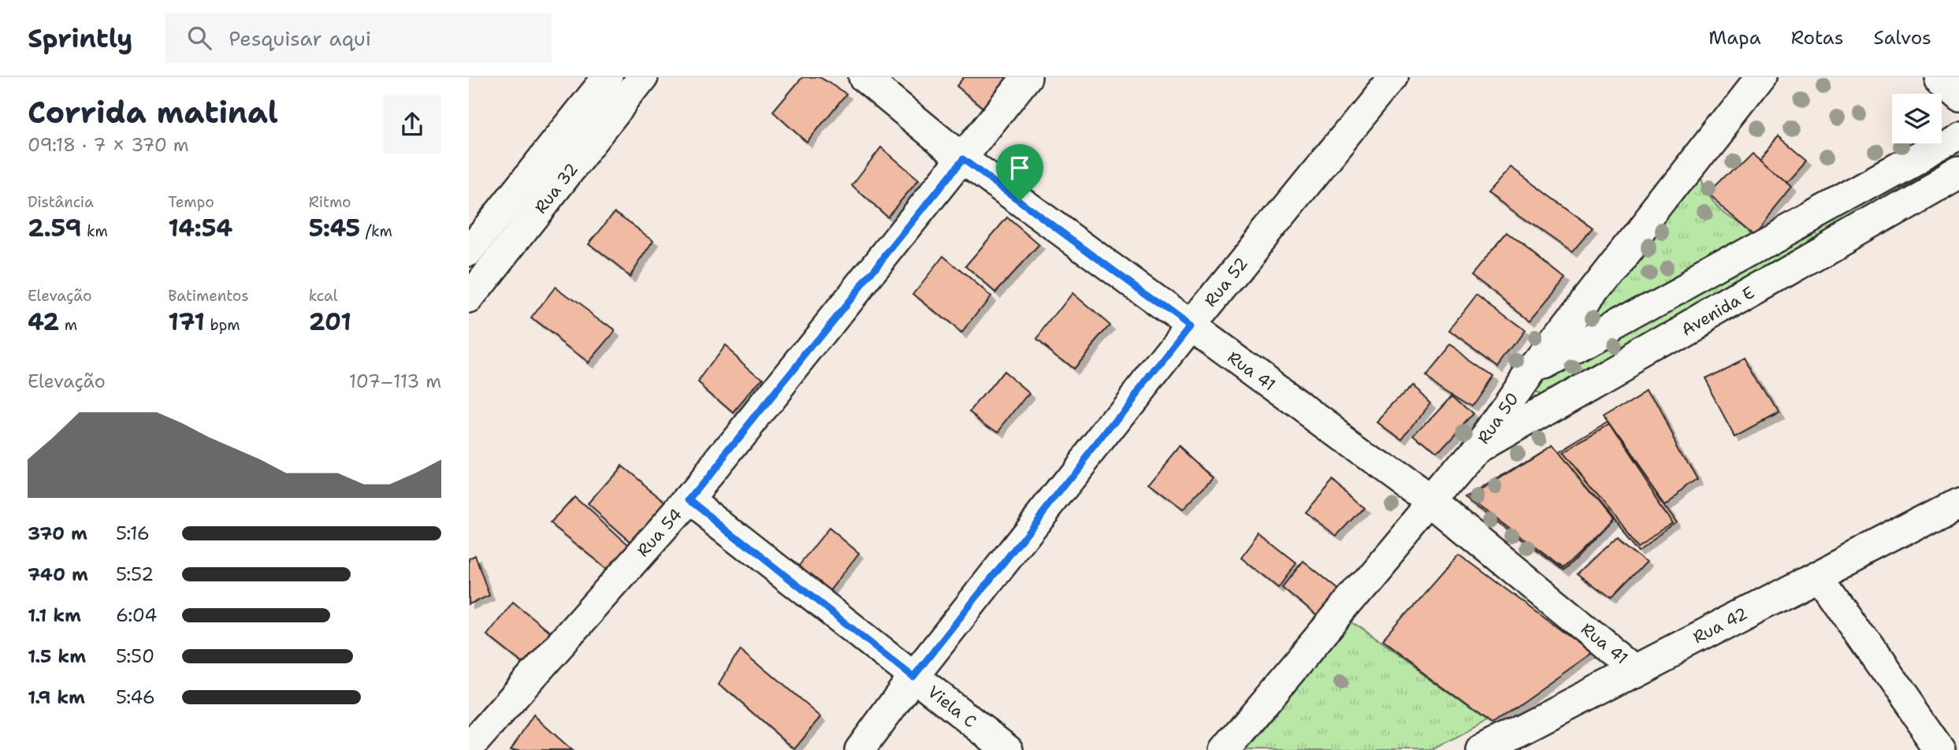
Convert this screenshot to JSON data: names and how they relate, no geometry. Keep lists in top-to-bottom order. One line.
{"streets":{"street":["Rua 32","Rua 52","Avenida E","Rua 41","Rua 50","Rua 54","Rua 42","Viela C"]},"crossings":[["Rua 52","Rua 41"],["Rua 52","Viela C"],["Avenida E","Rua 50"],["Rua 41","Rua 50"],["Rua 41","Rua 54"],["Rua 41","Rua 42"],["Rua 54","Viela C"]],"page":{"header":"Sprintly","search":"Pesquisar aqui","nav":["Mapa","Rotas","Salvos"],"heading":["Corrida matinal","09:18 · 7 × 370 m"],"stats":[["Distância","2.59 km"],["Tempo","14:54"],["Ritmo","5:45 /km"],["Elevação","42 m"],["Batimentos","171 bpm"],["kcal","201"]],"chart":["Elevação","107–113 m"],"list":[{"name":"370 m","note":"5:16"},{"name":"740 m","note":"5:52"},{"name":"1.1 km","note":"6:04"},{"name":"1.5 km","note":"5:50"},{"name":"1.9 km","note":"5:46"}]}}
